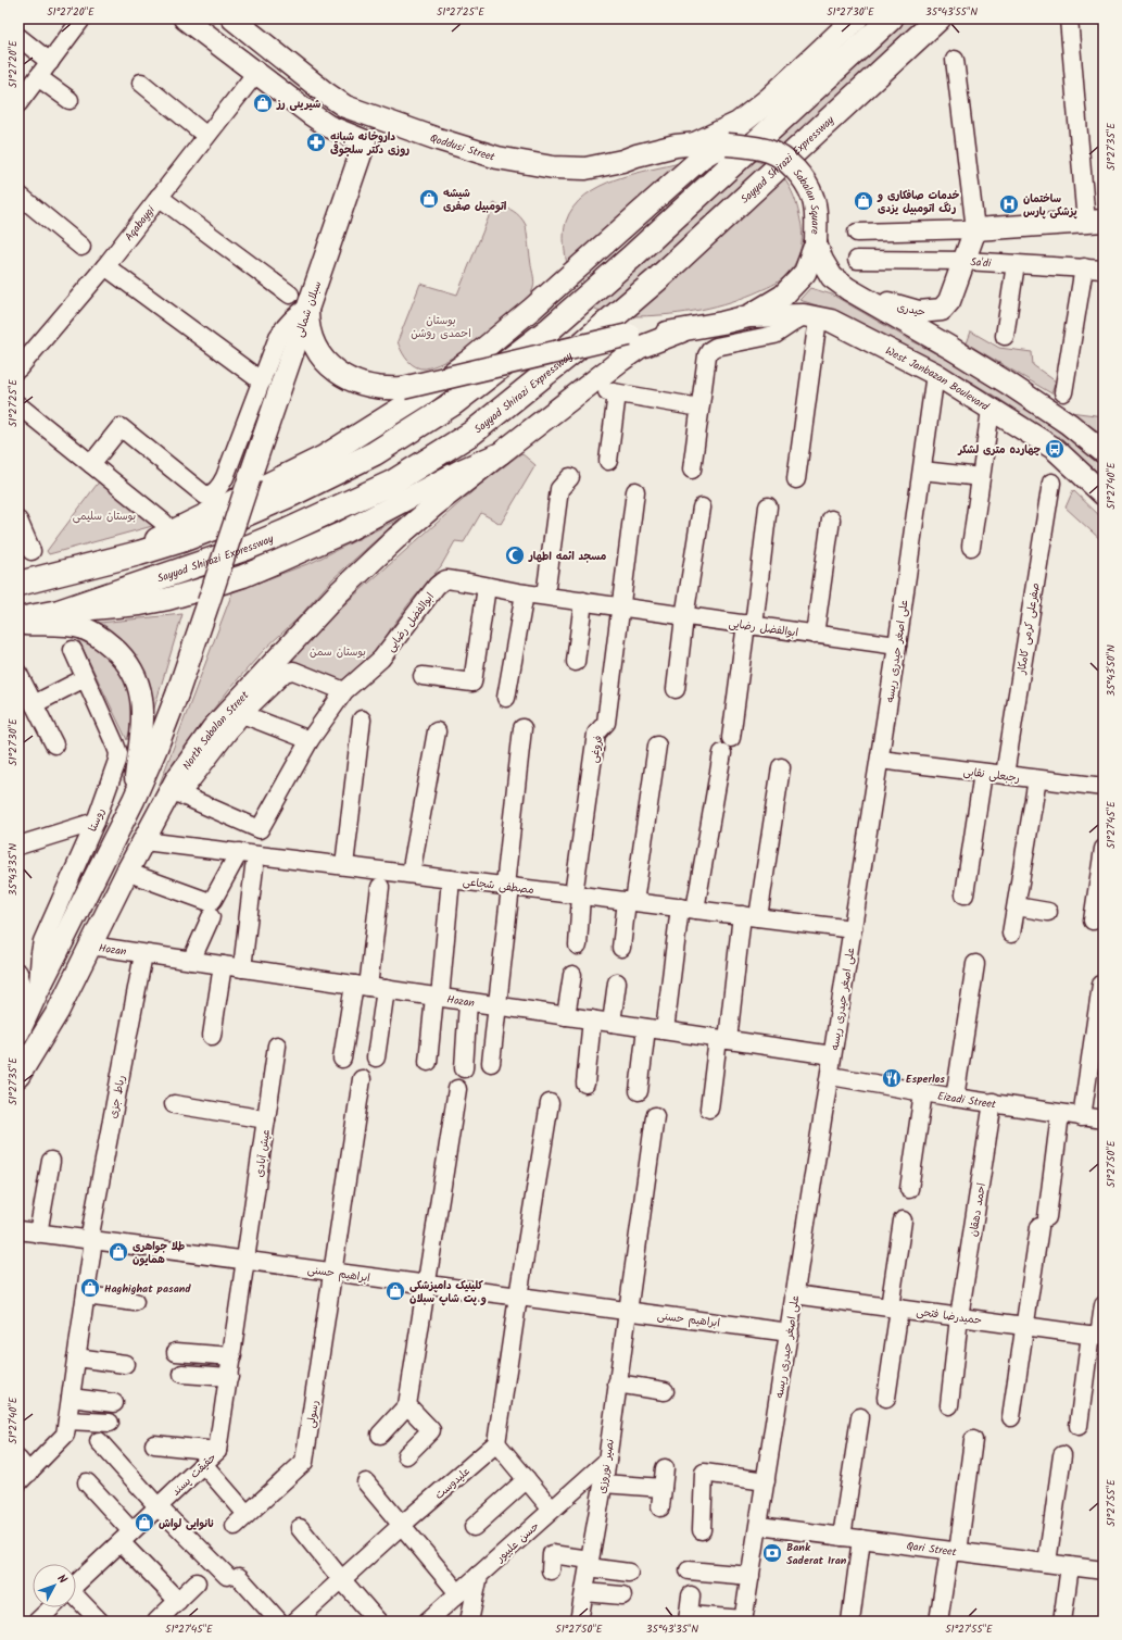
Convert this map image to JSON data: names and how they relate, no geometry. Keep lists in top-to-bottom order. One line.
{"streets":{"highway":["Sayyad Shirazi Expressway"],"main road":["Qoddusi Street","Sabalan Square","سبلان شمالی","حیدری","West Janbazan Boulevard","North Sabalan Street"],"street":["Aqabaygi","Sa'di","ابوالفضل رضایی","صفرعلی کرمی کامکار","علی اصغر حیدری ریسه","فروغی","رجبعلی نقابی","روستا","مصطفی شجاعی","Hozan","رباط جزی","Eizadi Street","عیش آبادی","احمد دهقان","ابراهیم حسنی","حمیدرضا فتحی","رسولی","نصیر نوروزی","حقیقت پسند","علیدوست","حسن علیپور","Qari Street"]},"crossings":[["Qoddusi Street","Sabalan Square"],["Sabalan Square","سبلان شمالی"],["Sabalan Square","West Janbazan Boulevard"],["Aqabaygi","سبلان شمالی"],["Sa'di","حیدری"],["سبلان شمالی","روستا"],["West Janbazan Boulevard","علی اصغر حیدری ریسه"],["ابوالفضل رضایی","علی اصغر حیدری ریسه"],["ابوالفضل رضایی","فروغی"],["صفرعلی کرمی کامکار","رجبعلی نقابی"],["علی اصغر حیدری ریسه","رجبعلی نقابی"],["علی اصغر حیدری ریسه","مصطفی شجاعی"],["علی اصغر حیدری ریسه","Hozan"],["علی اصغر حیدری ریسه","Eizadi Street"],["علی اصغر حیدری ریسه","ابراهیم حسنی"],["علی اصغر حیدری ریسه","حمیدرضا فتحی"],["علی اصغر حیدری ریسه","Qari Street"],["North Sabalan Street","مصطفی شجاعی"],["North Sabalan Street","Hozan"],["فروغی","مصطفی شجاعی"],["Hozan","رباط جزی"],["رباط جزی","ابراهیم حسنی"],["Eizadi Street","احمد دهقان"],["عیش آبادی","ابراهیم حسنی"],["عیش آبادی","حقیقت پسند"],["احمد دهقان","حمیدرضا فتحی"],["ابراهیم حسنی","رسولی"],["ابراهیم حسنی","نصیر نوروزی"],["ابراهیم حسنی","حقیقت پسند"],["رسولی","حقیقت پسند"],["نصیر نوروزی","حسن علیپور"]],"parks":["بوستان احمدی روشن","بوستان سلیمی","بوستان سمن"],"places":{"shop":["شیرینی رز","شیشه اتومبیل صفری","خدمات صافکاری و رنگ اتومبیل یزدی","طلا جواهری همایون","Haghighat pasand","کلینیک دامپزشکی و پت شاپ سبلان","نانوایی لواش"],"pharmacy":["داروخانه شبانه روزی دکتر سلجوقی"],"hospital":["ساختمان پزشکی پارس"],"bus stop":["چهارده متری لشکر"],"mosque":["مسجد ائمه اطهار"],"restaurant":["Esperlos"],"bank":["Bank Saderat Iran"]},"north":"top right","coordinates":["51°27'20\"E","51°27'25\"E","51°27'30\"E","35°43'55\"N","51°27'35\"E","51°27'40\"E","35°43'50\"N","51°27'45\"E","35°43'35\"N","51°27'50\"E","51°27'55\"E"]}
